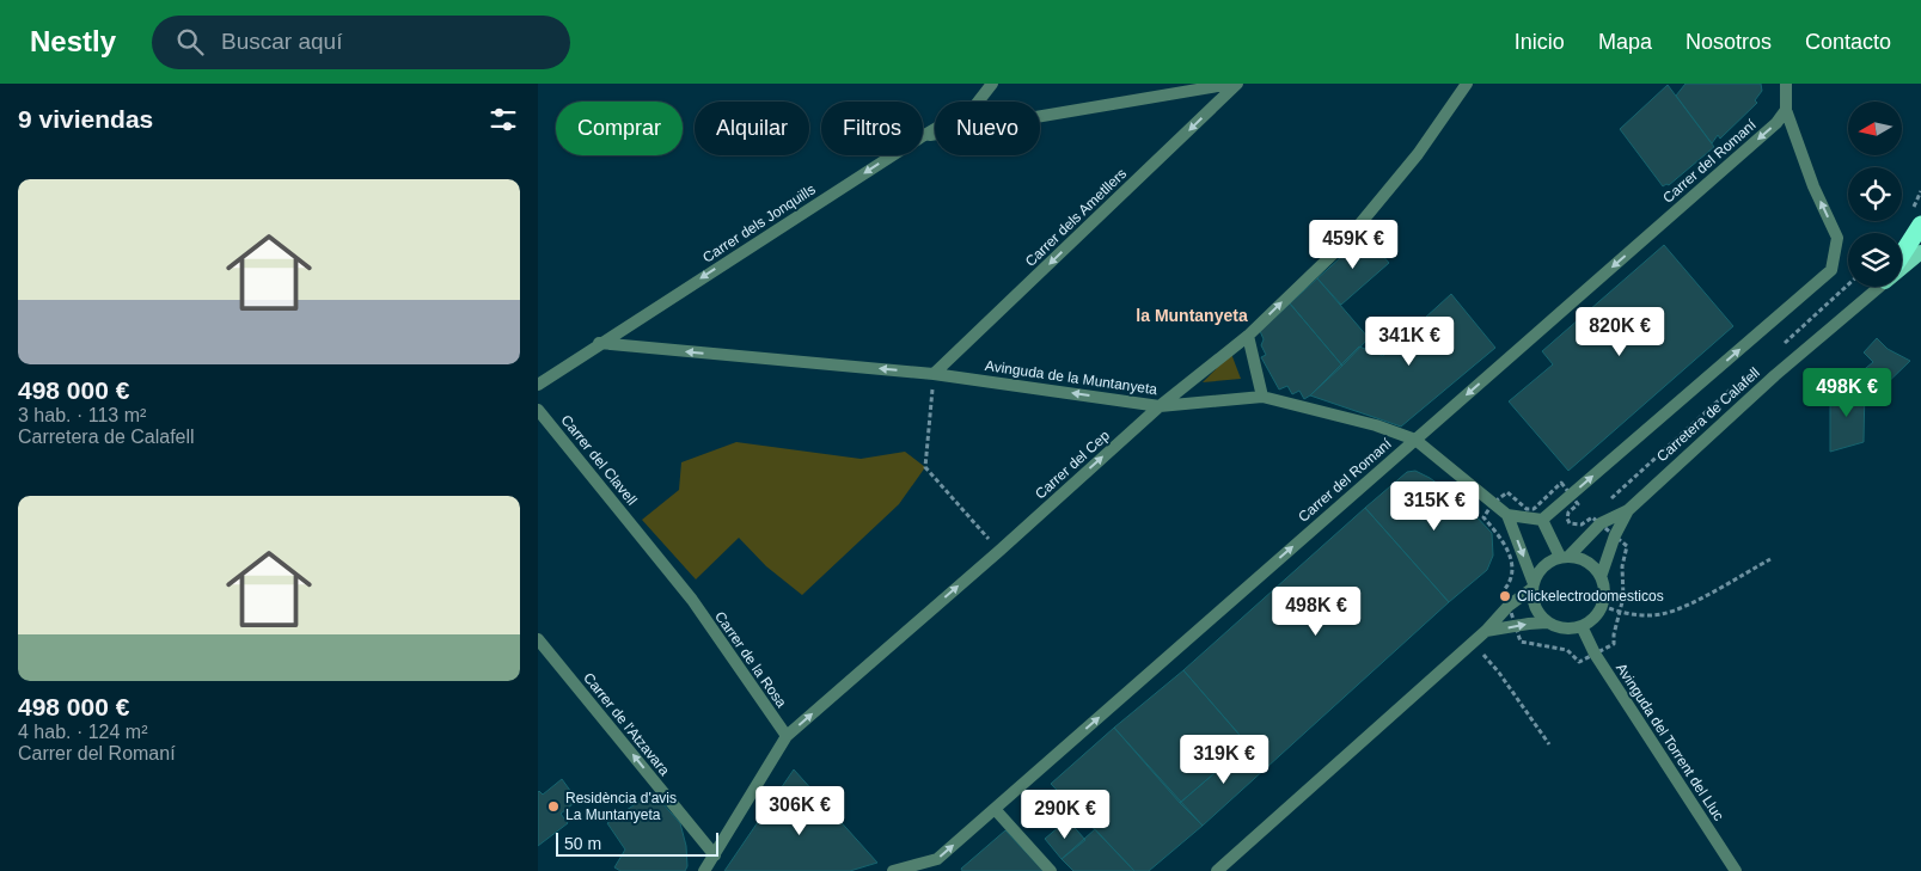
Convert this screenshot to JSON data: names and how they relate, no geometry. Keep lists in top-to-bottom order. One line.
{"streets":{"main road":["Carretera de Calafell"],"street":["Carrer del Romaní","Carrer dels Ametllers","Carrer dels Jonquills","Avinguda de la Muntanyeta","Carrer del Clavell","Carrer del Cep","Carrer de la Rosa","Carrer de l'Atzavara","Avinguda del Torrent del Lluc"]},"crossings":[["Carrer del Romaní","Avinguda de la Muntanyeta"],["Carrer dels Ametllers","Avinguda de la Muntanyeta"],["Carrer dels Jonquills","Avinguda de la Muntanyeta"],["Avinguda de la Muntanyeta","Carretera de Calafell"],["Avinguda de la Muntanyeta","Carrer del Cep"],["Avinguda de la Muntanyeta","Avinguda del Torrent del Lluc"],["Carretera de Calafell","Avinguda del Torrent del Lluc"],["Carrer del Clavell","Carrer de la Rosa"],["Carrer del Cep","Carrer de la Rosa"],["Carrer del Cep","Carrer de l'Atzavara"]],"one_way":["Carrer dels Ametllers","Carrer dels Jonquills","Avinguda de la Muntanyeta","Carrer del Cep","Carrer de l'Atzavara"],"districts":["la Muntanyeta"],"places":["Clickelectrodomesticos","Residència d'avis La Muntanyeta"],"scale_bar":"50 m","north":"left","page":{"header":"Nestly","search":"Buscar aquí","nav":["Inicio","Mapa","Nosotros","Contacto"],"heading":"9 viviendas","chip":["Comprar","Alquilar","Filtros","Nuevo"],"list":[{"name":"498 000 €","note":"3 hab. · 113 m² · Carretera de Calafell"},{"name":"498 000 €","note":"4 hab. · 124 m² · Carrer del Romaní"}],"price":["459K €","820K €","341K €","498K €","315K €","498K €","319K €","306K €","290K €"],"scale":"50 m"}}
